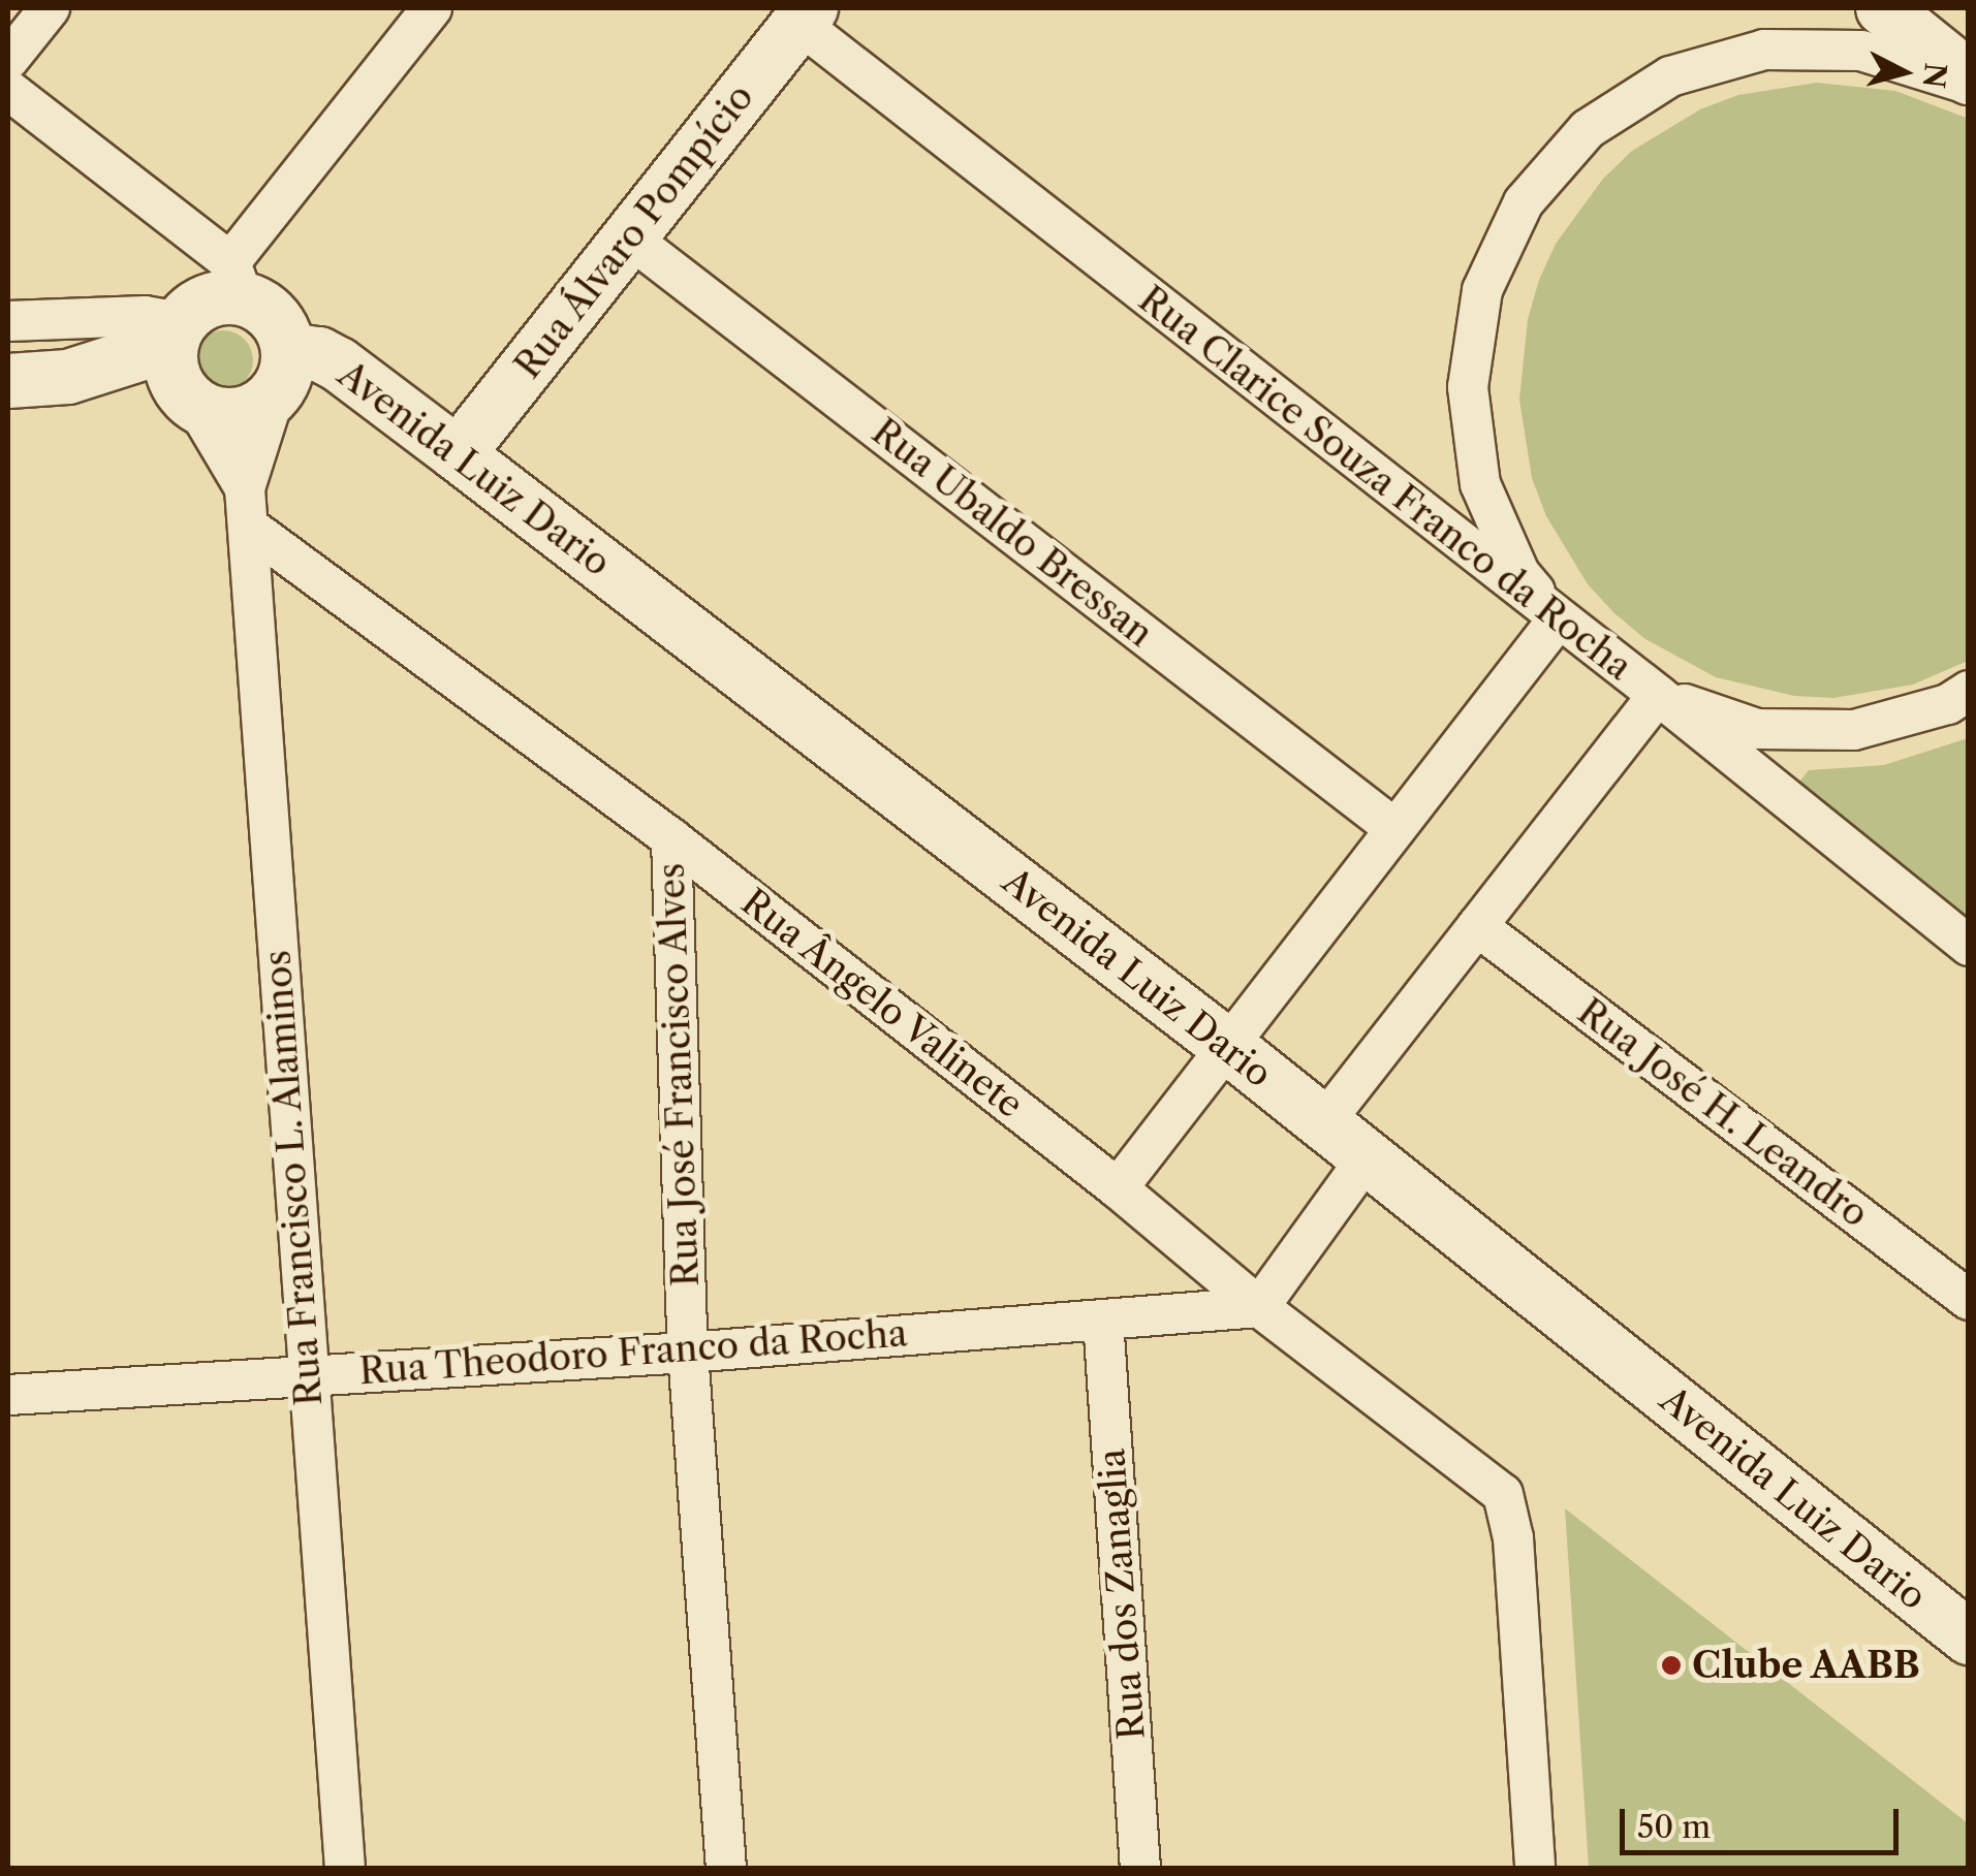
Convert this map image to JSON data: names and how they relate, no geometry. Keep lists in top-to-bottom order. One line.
{"streets":{"street":["Rua Álvaro Pompício","Avenida Luiz Dario","Rua Clarice Souza Franco da Rocha","Rua Ubaldo Bressan","Rua Ângelo Valinete","Rua José Francisco Alves","Rua José H. Leandro","Rua Francisco L. Alaminos","Rua Theodoro Franco da Rocha","Rua dos Zanaglia"]},"crossings":[["Rua Álvaro Pompício","Avenida Luiz Dario"],["Rua Álvaro Pompício","Rua Clarice Souza Franco da Rocha"],["Rua Álvaro Pompício","Rua Ubaldo Bressan"],["Avenida Luiz Dario","Rua Francisco L. Alaminos"],["Rua Ângelo Valinete","Rua José Francisco Alves"],["Rua Ângelo Valinete","Rua Francisco L. Alaminos"],["Rua Ângelo Valinete","Rua Theodoro Franco da Rocha"],["Rua José Francisco Alves","Rua Theodoro Franco da Rocha"],["Rua Francisco L. Alaminos","Rua Theodoro Franco da Rocha"],["Rua Theodoro Franco da Rocha","Rua dos Zanaglia"]],"places":["Clube AABB"],"scale_bar":"50 m","north":"right"}
